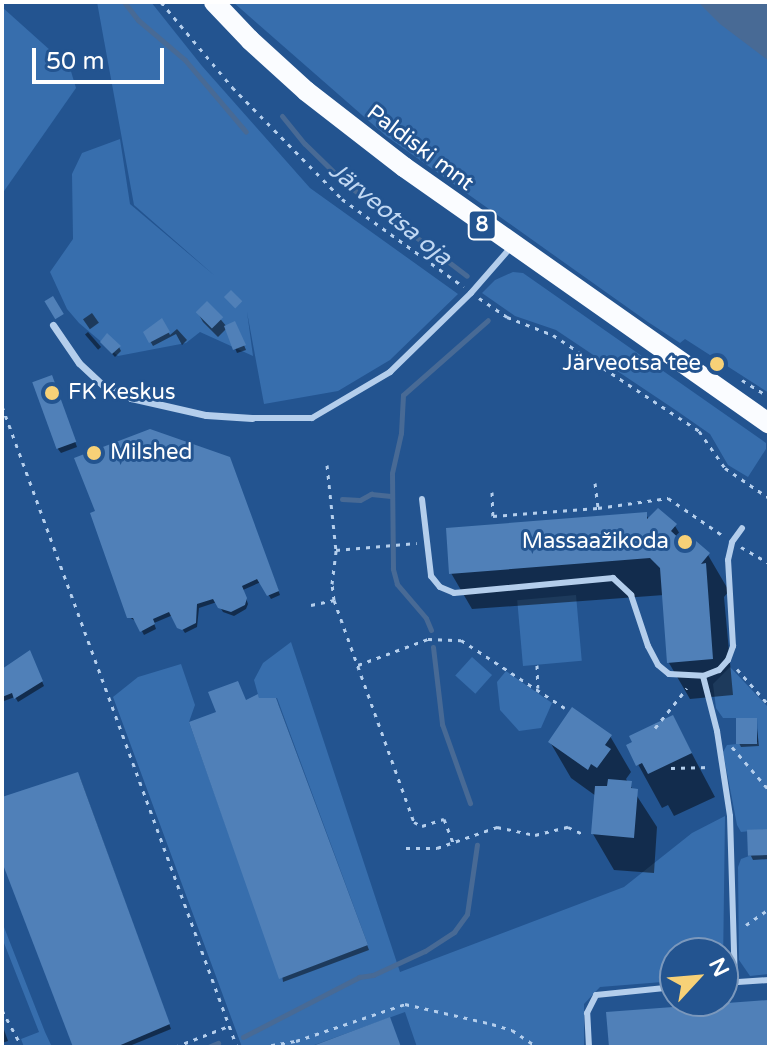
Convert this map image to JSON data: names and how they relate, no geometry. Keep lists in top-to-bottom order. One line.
{"streets":{"main road":["Paldiski mnt","8"]},"water":["Järveotsa oja"],"places":["Järveotsa tee","FK Keskus","Milshed","Massaažikoda"],"scale_bar":"50 m","north":"top right"}
